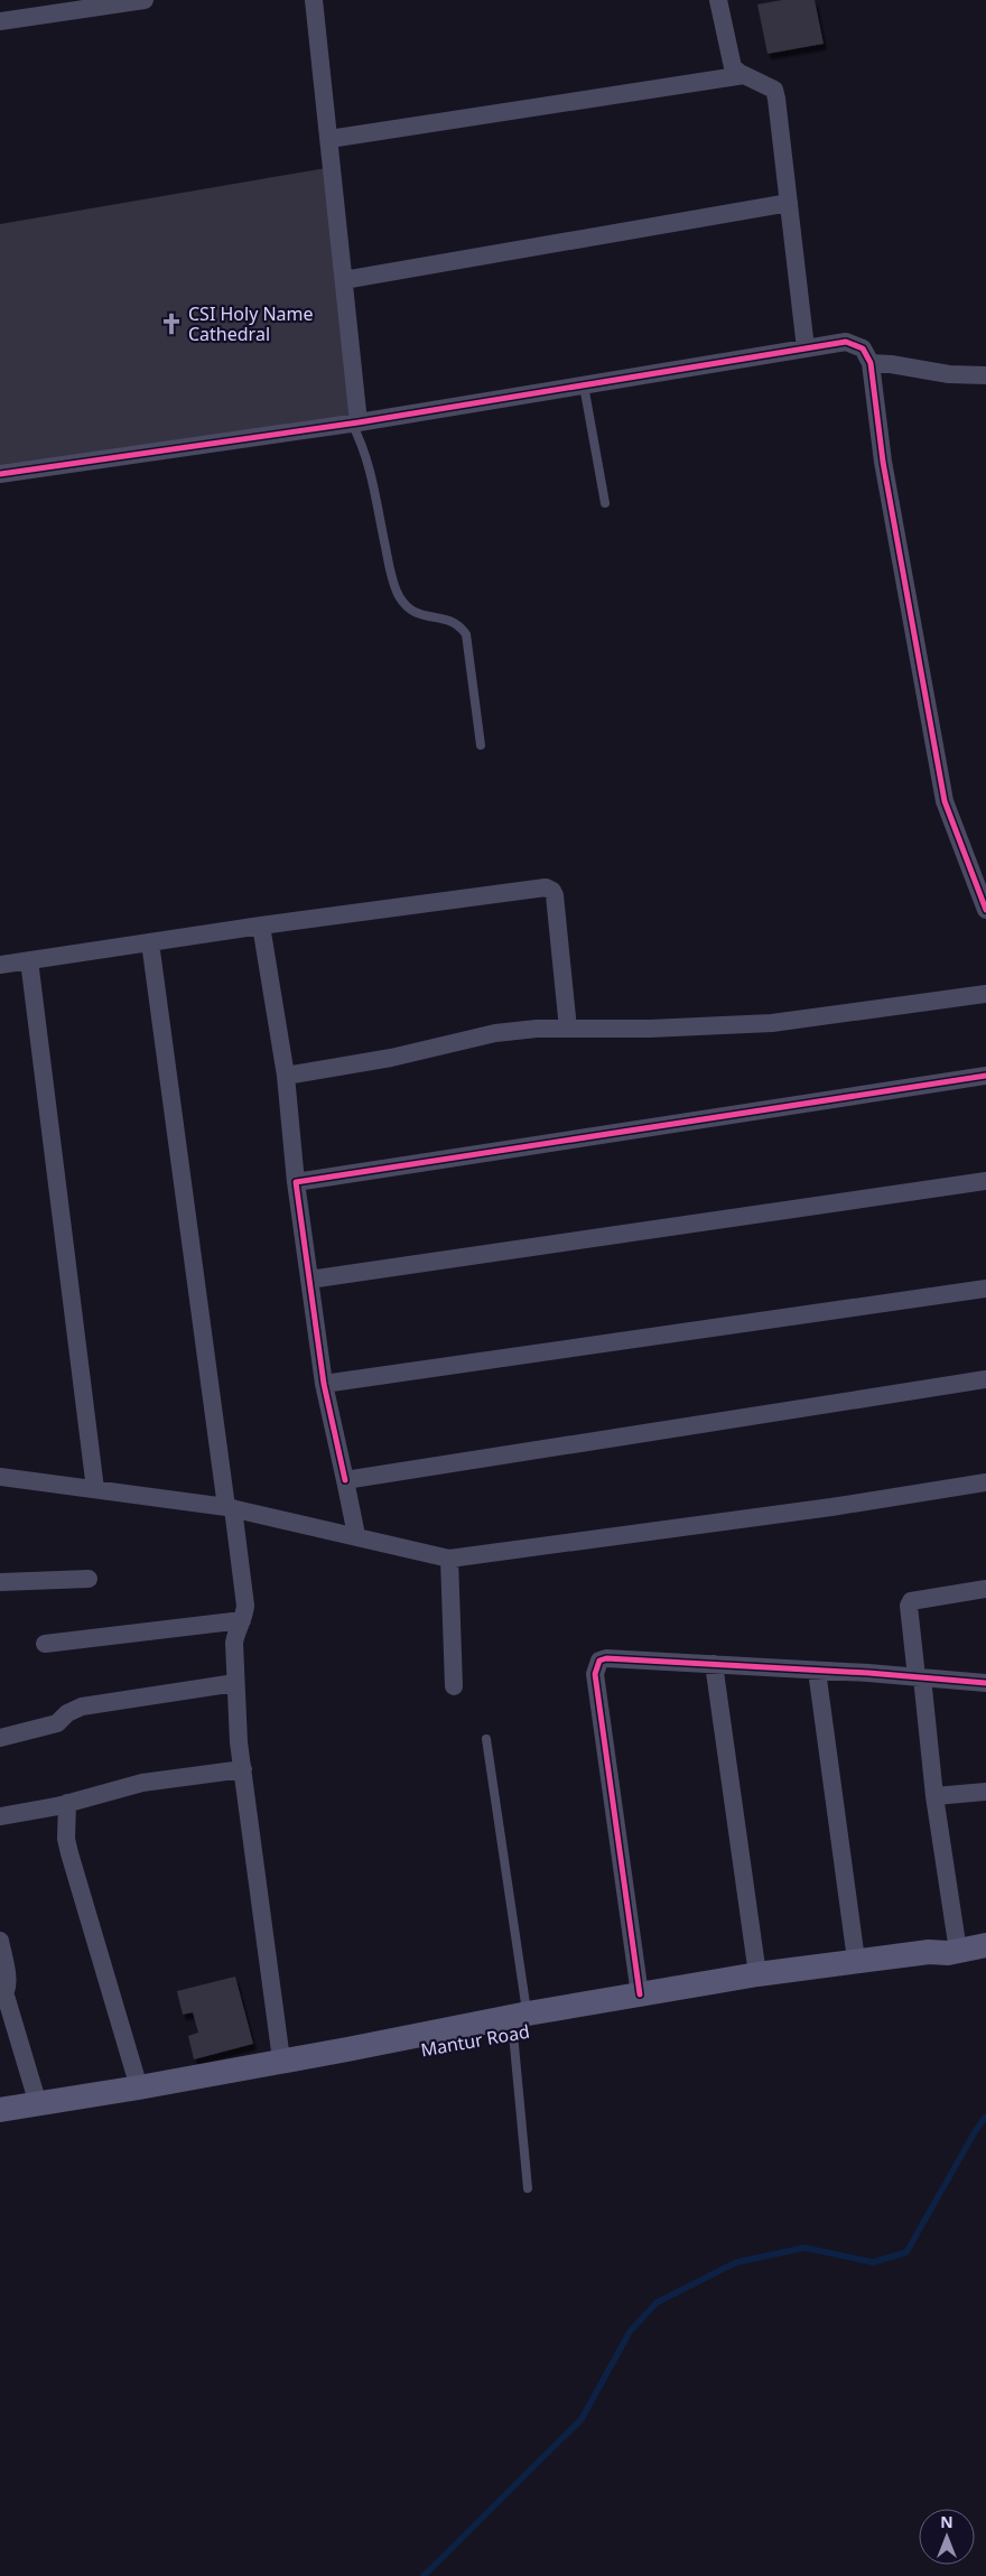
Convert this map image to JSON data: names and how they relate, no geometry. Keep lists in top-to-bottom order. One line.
{"streets":{"main road":["Mantur Road"]},"places":{"church":["CSI Holy Name Cathedral"]},"north":"top"}
